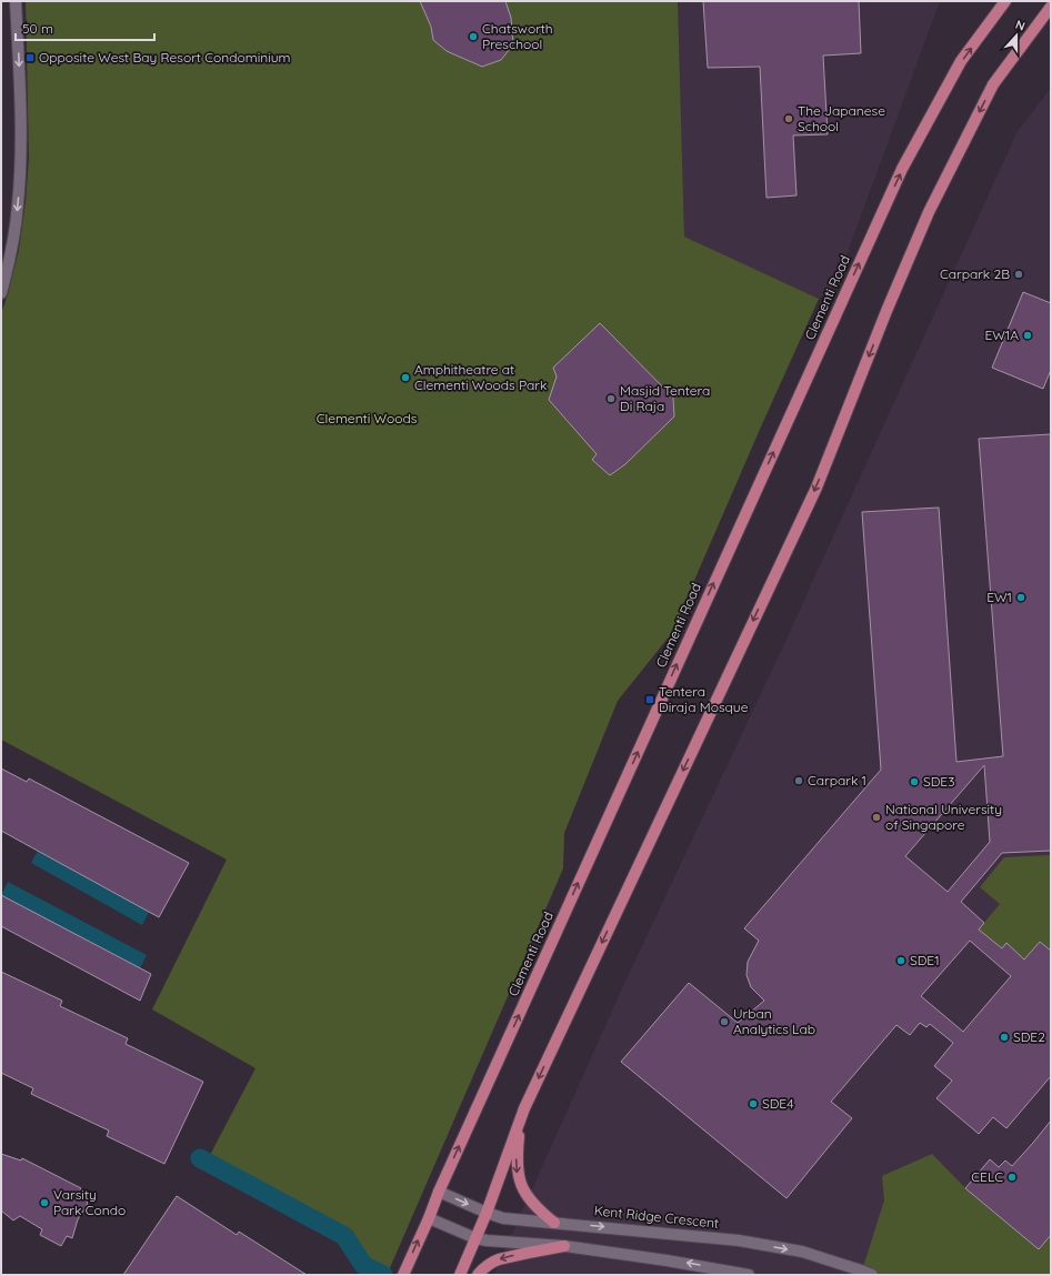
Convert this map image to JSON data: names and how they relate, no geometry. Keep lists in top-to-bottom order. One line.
{"streets":{"main road":["Clementi Road"],"street":["Kent Ridge Crescent"]},"crossings":[["Clementi Road","Kent Ridge Crescent"]],"parks":["Clementi Woods"],"places":{"other":["Chatsworth Preschool","The Japanese School","Carpark 2B","EW1A","Amphitheatre at Clementi Woods Park","Masjid Tentera Di Raja","EW1","Carpark 1","SDE3","National University of Singapore","SDE1","Urban Analytics Lab","SDE2","SDE4","CELC","Varsity Park Condo"],"transit":["Opposite West Bay Resort Condominium","Tentera Diraja Mosque"]},"scale_bar":"50 m","north":"top"}
